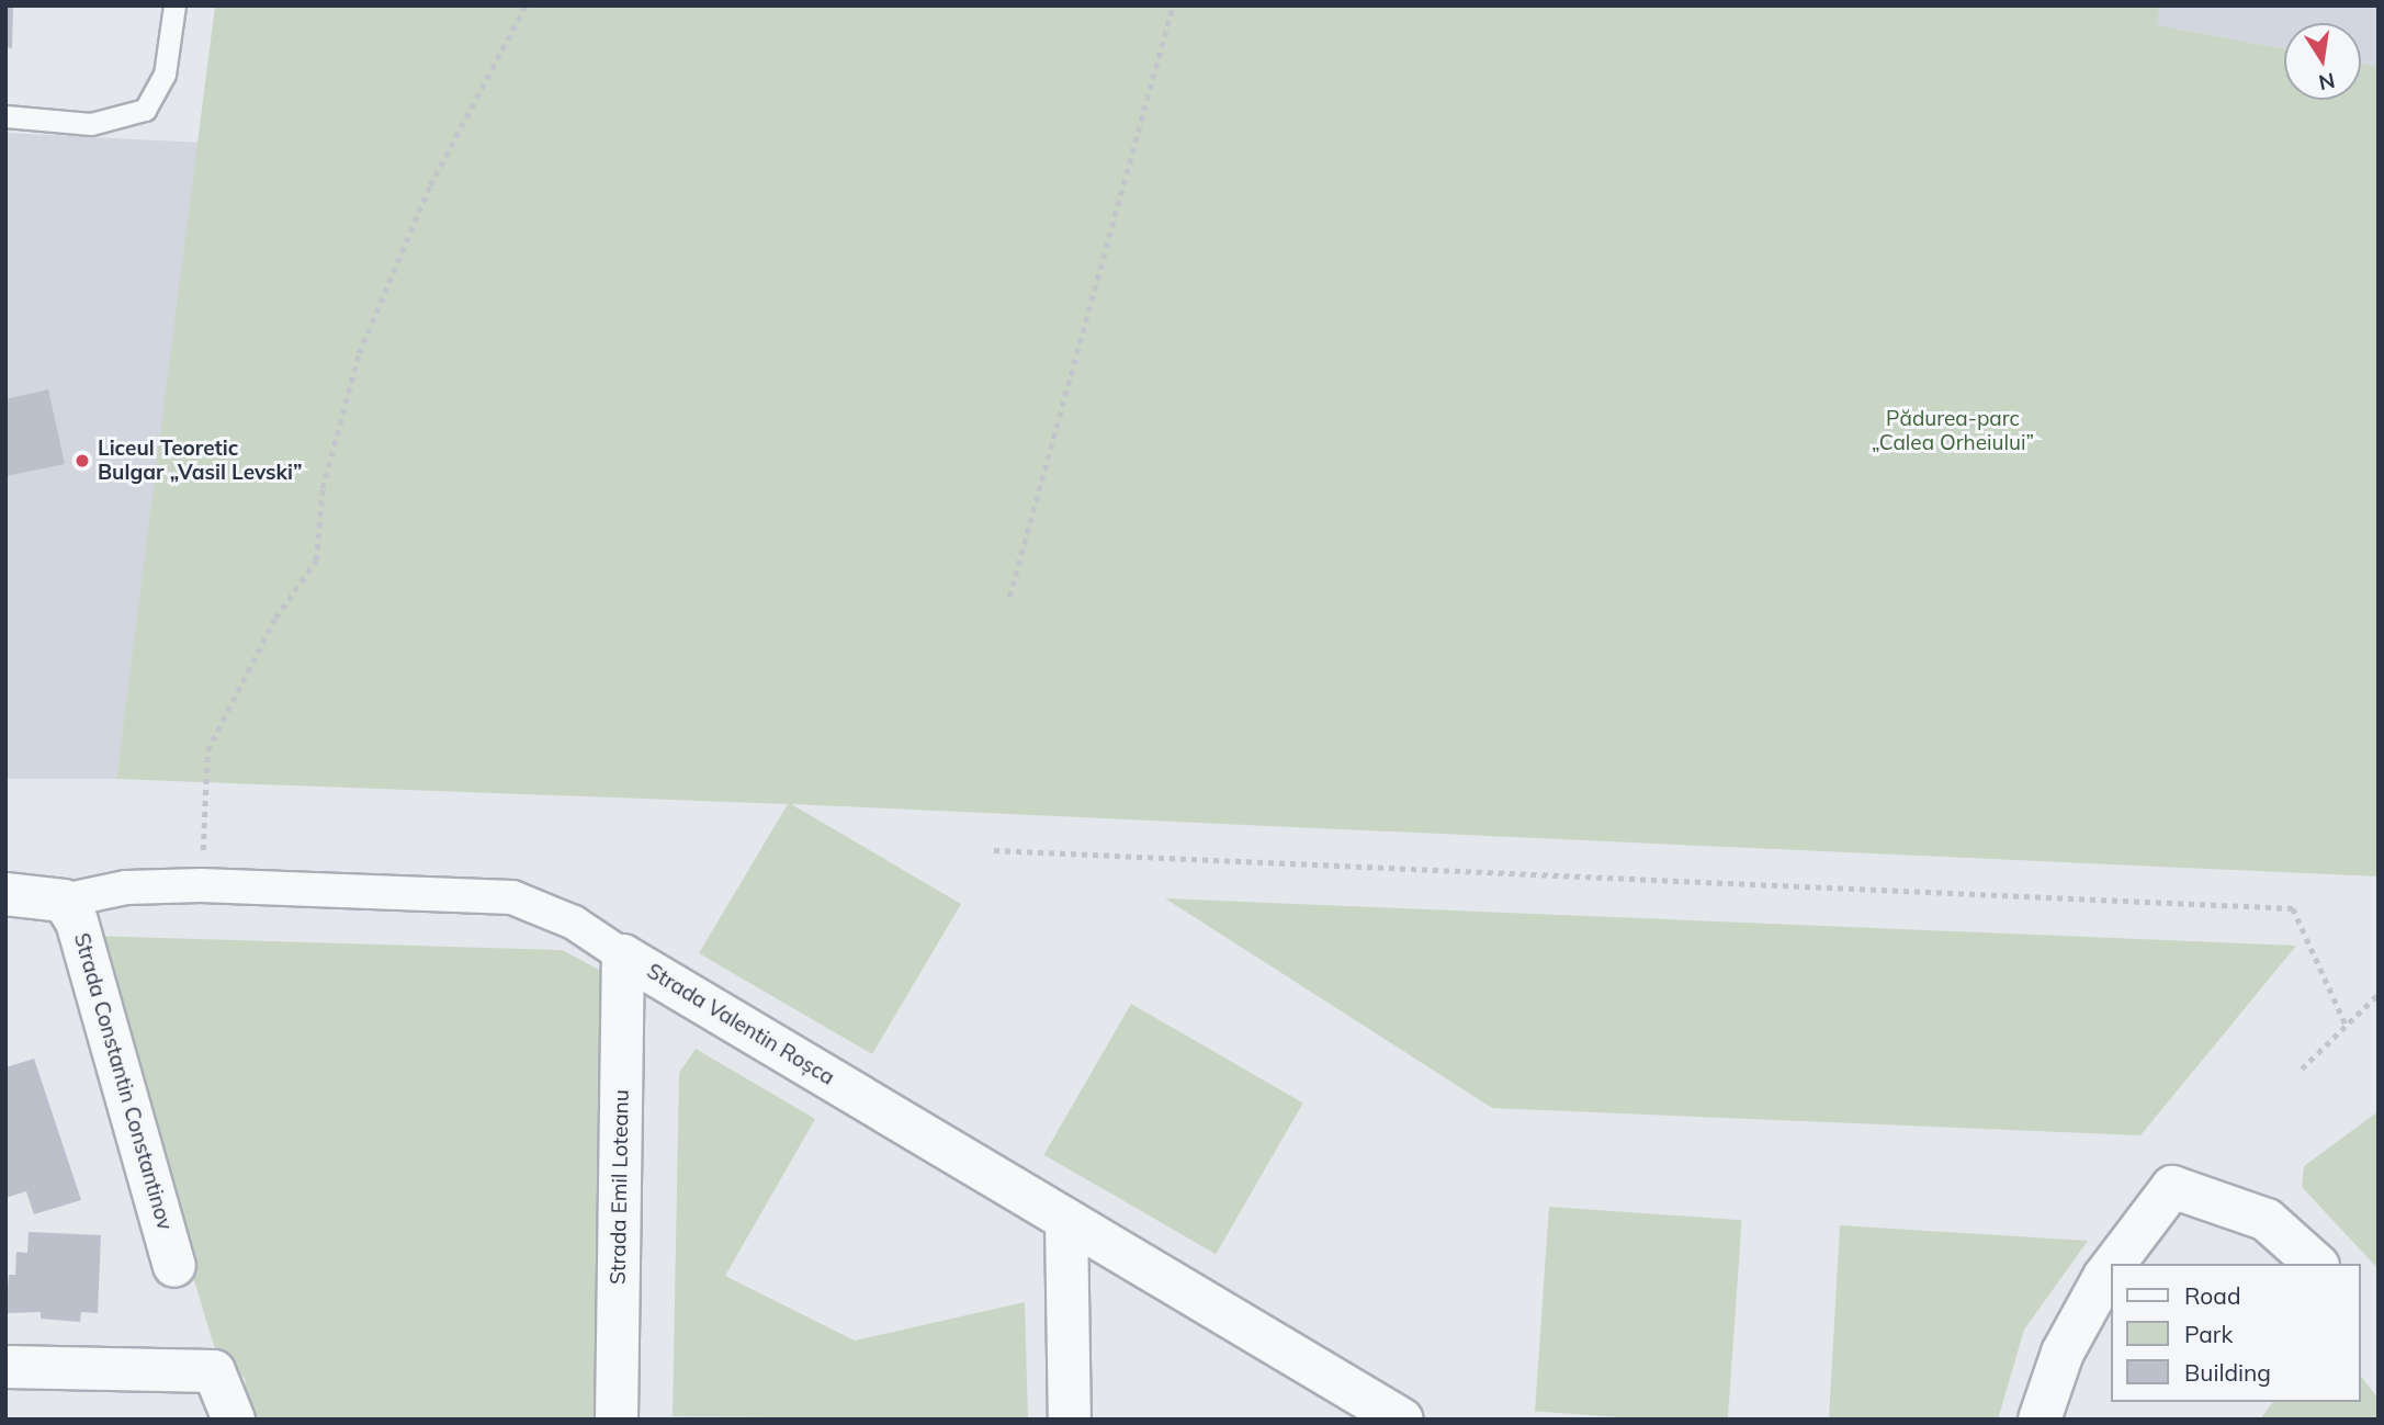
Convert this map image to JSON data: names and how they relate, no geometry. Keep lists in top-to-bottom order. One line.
{"streets":{"street":["Strada Valentin Roșca","Strada Constantin Constantinov","Strada Emil Loteanu"]},"crossings":[["Strada Valentin Roșca","Strada Constantin Constantinov"],["Strada Valentin Roșca","Strada Emil Loteanu"]],"parks":["Pădurea-parc „Calea Orheiului”"],"places":["Liceul Teoretic Bulgar „Vasil Levski”"],"legend":["Road","Park","Building"],"north":"bottom"}
